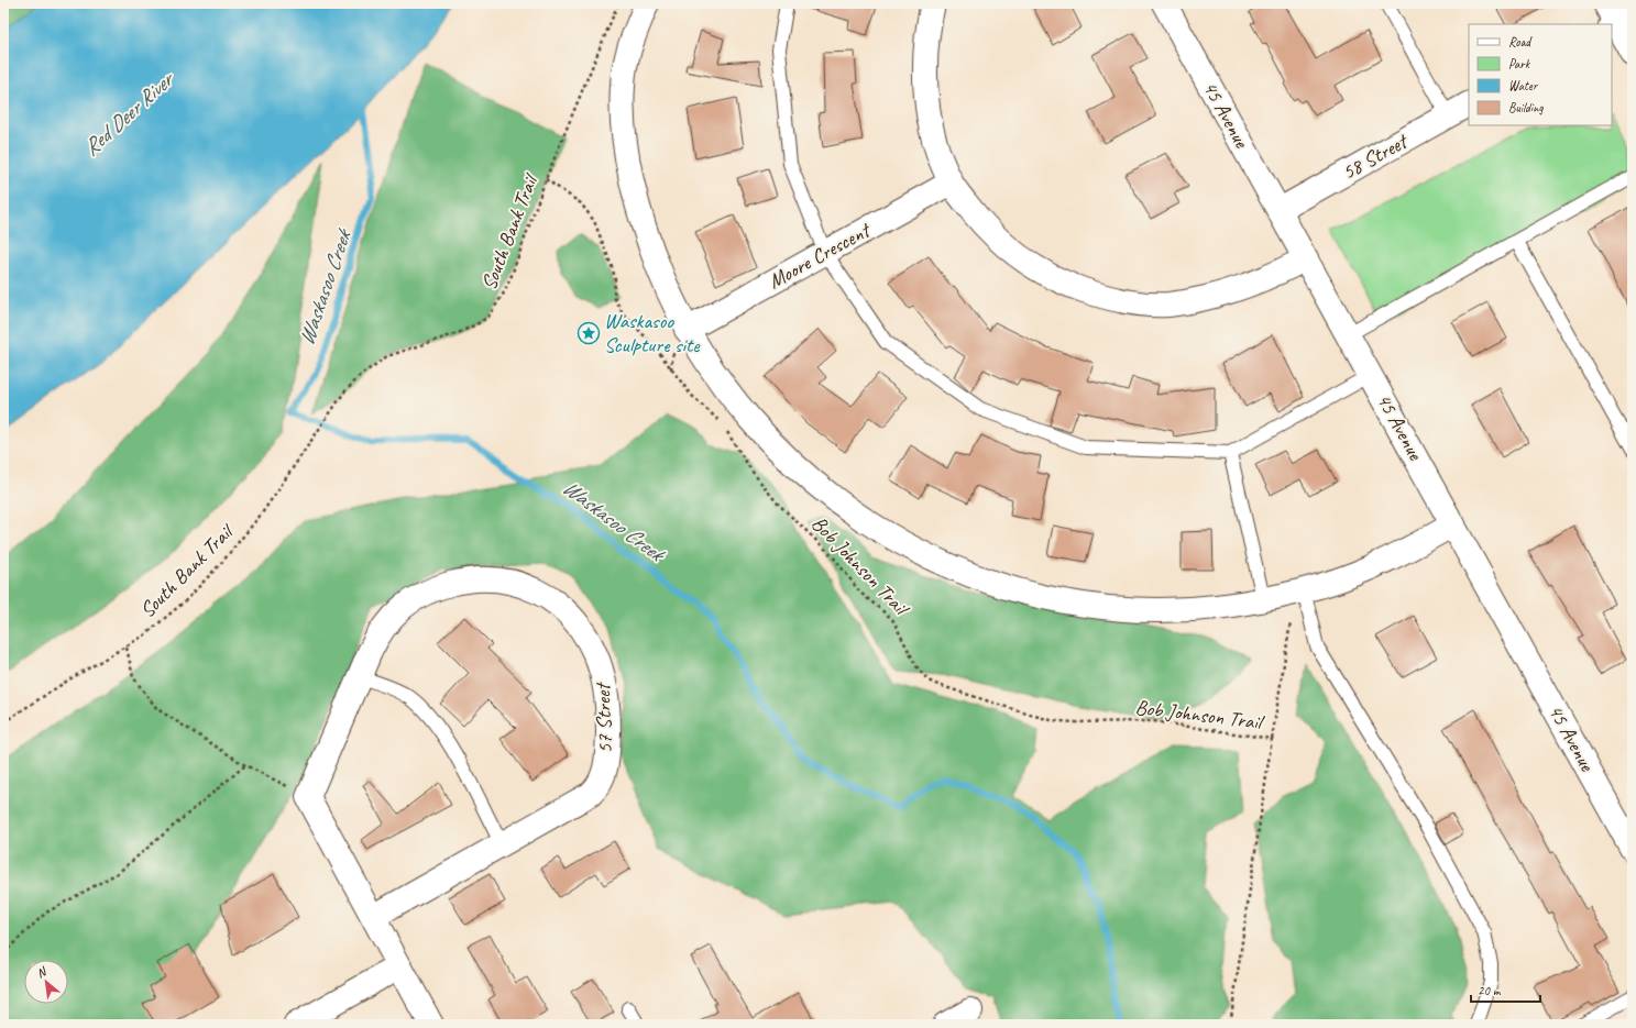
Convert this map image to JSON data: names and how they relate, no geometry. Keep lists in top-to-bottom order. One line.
{"streets":{"street":["45 Avenue","58 Street","Moore Crescent","57 Street"],"path":["South Bank Trail","Bob Johnson Trail"]},"crossings":[["45 Avenue","58 Street"],["South Bank Trail","Bob Johnson Trail"]],"water":["Red Deer River","Waskasoo Creek"],"places":{"place":["Waskasoo Sculpture site"]},"legend":["Road","Park","Water","Building"],"scale_bar":"20 m","north":"top left"}
